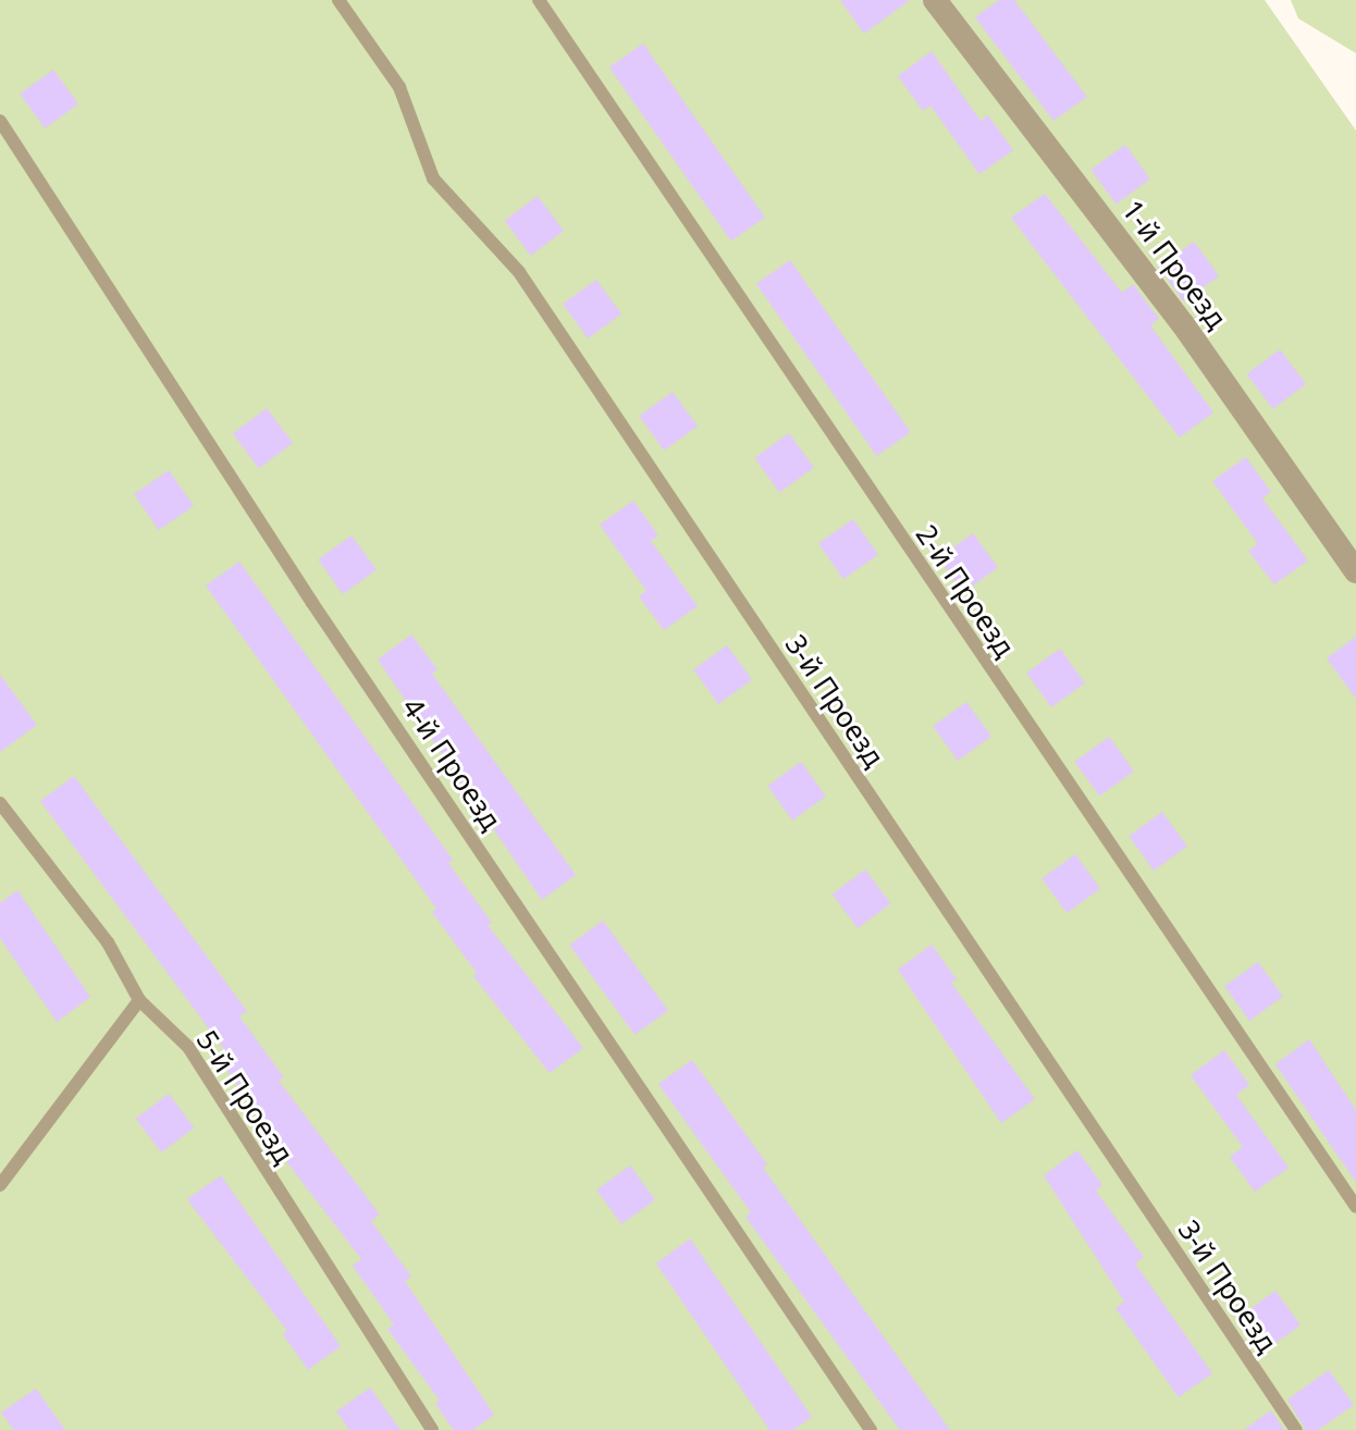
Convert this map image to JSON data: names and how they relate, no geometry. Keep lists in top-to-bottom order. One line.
{"streets":{"street":["1-й Проезд"],"lane":["2-й Проезд","3-й Проезд","4-й Проезд","5-й Проезд"]}}
